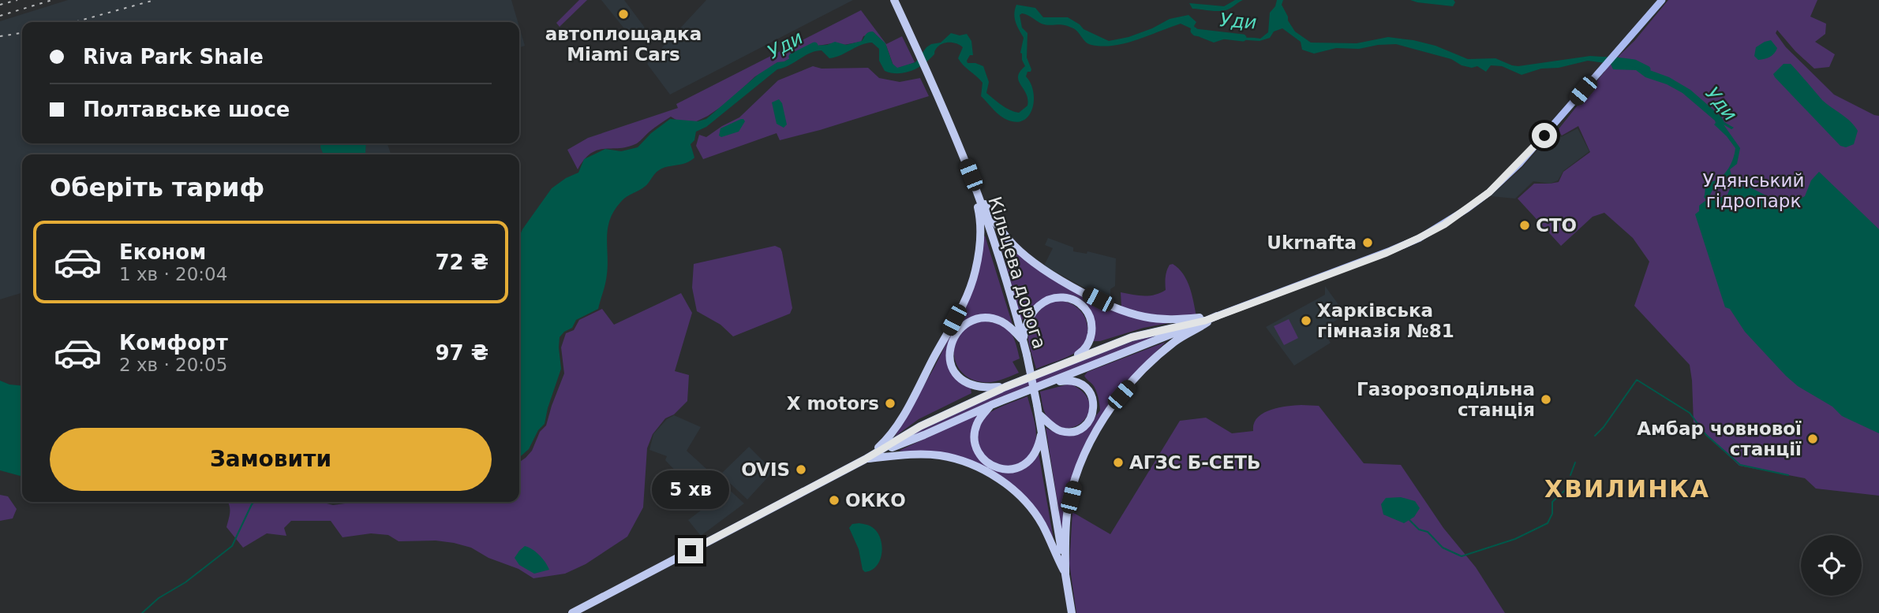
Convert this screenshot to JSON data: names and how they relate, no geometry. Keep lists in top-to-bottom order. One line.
{"streets":{"highway":["Кільцева дорога"]},"districts":["ХВИЛИНКА"],"water":["Уди"],"parks":["Удянський гідропарк"],"places":["автоплощадка Miami Cars","СТО","Ukrnafta","Харківська гімназія №81","Газорозподільна станція","Х motors","Амбар човнової станції","АГЗС Б-СЕТЬ","OVIS","ОККО"],"page":{"banner":["Riva Park Shale","Полтавське шосе"],"heading":"Оберіть тариф","list":[{"name":"Економ","note":"1 хв · 20:04","value":"72 ₴"},{"name":"Комфорт","note":"2 хв · 20:05","value":"97 ₴"}],"buttons":"Замовити","bubble":"5 хв"}}
